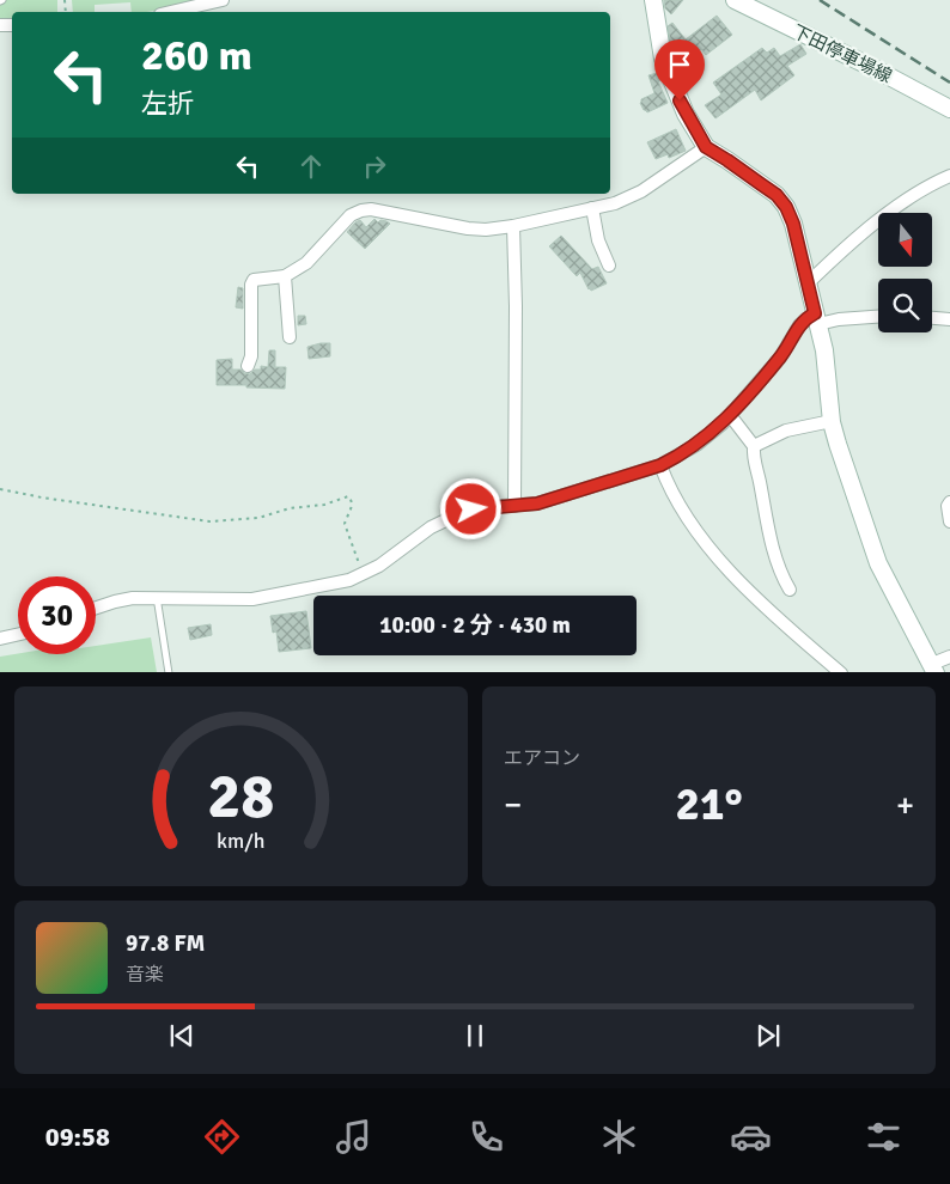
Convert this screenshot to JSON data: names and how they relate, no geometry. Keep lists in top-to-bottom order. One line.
{"streets":{"street":["下田停車場線"]},"north":"bottom","page":{"turn":["260 m","左折"],"limit":"30","trip":"10:00 · 2 分 · 430 m","tile":"エアコン","heat":["−","21°","+"],"song":["97.8 FM","音楽"],"tabs":"09:58","gauge":["28","km/h"]}}
